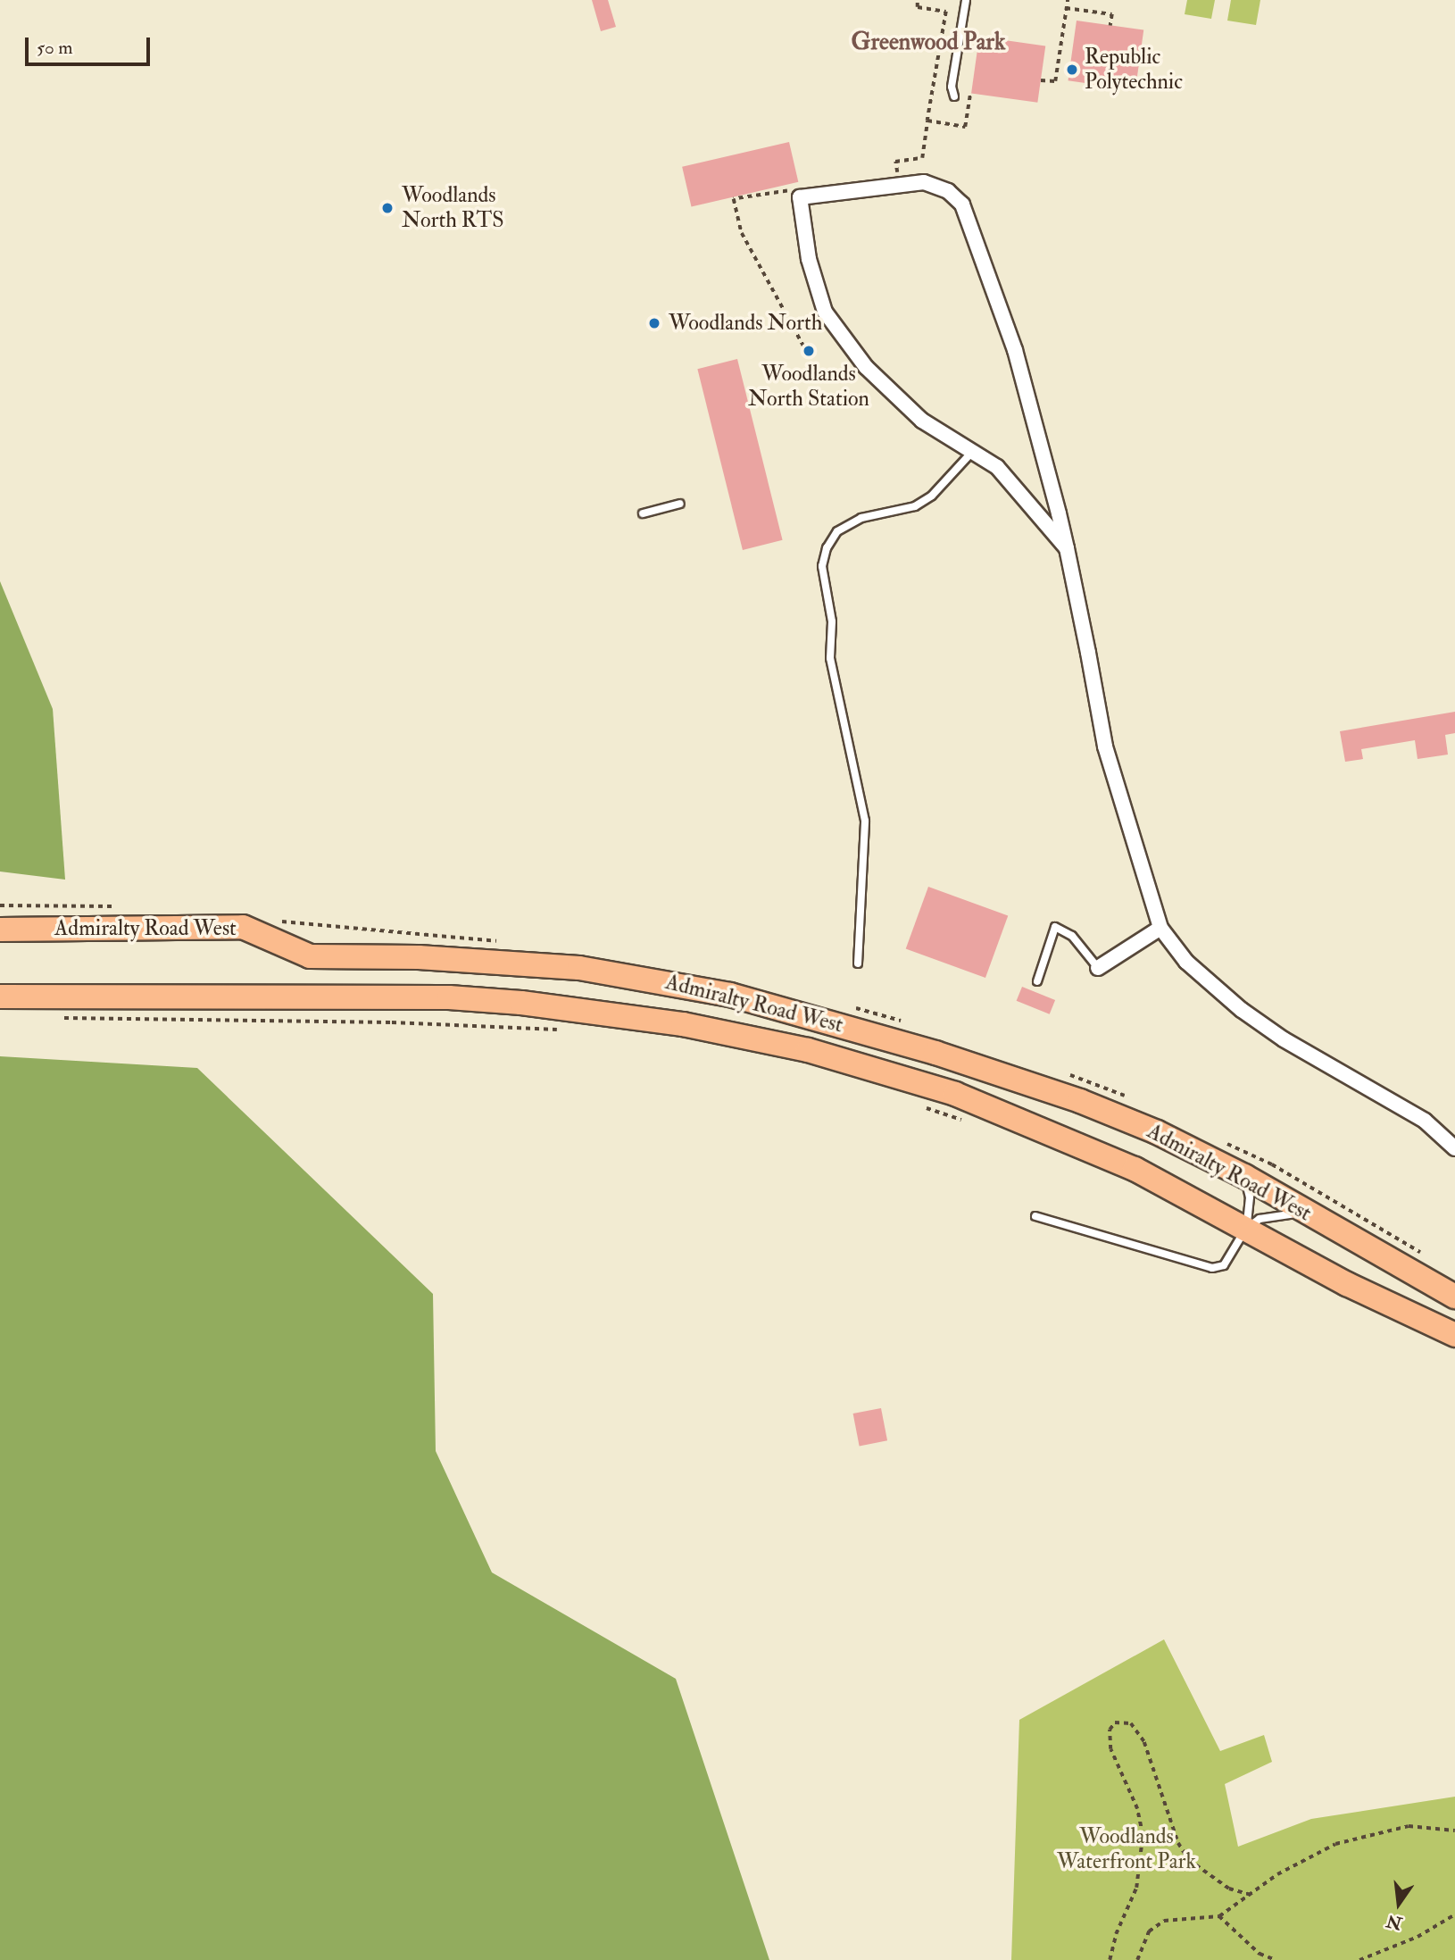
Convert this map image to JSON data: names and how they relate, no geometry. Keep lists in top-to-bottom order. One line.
{"streets":{"main road":["Admiralty Road West"]},"districts":["Greenwood Park"],"parks":["Woodlands Waterfront Park"],"places":["Republic Polytechnic","Woodlands North RTS","Woodlands North","Woodlands North Station"],"scale_bar":"50 m","north":"bottom"}
